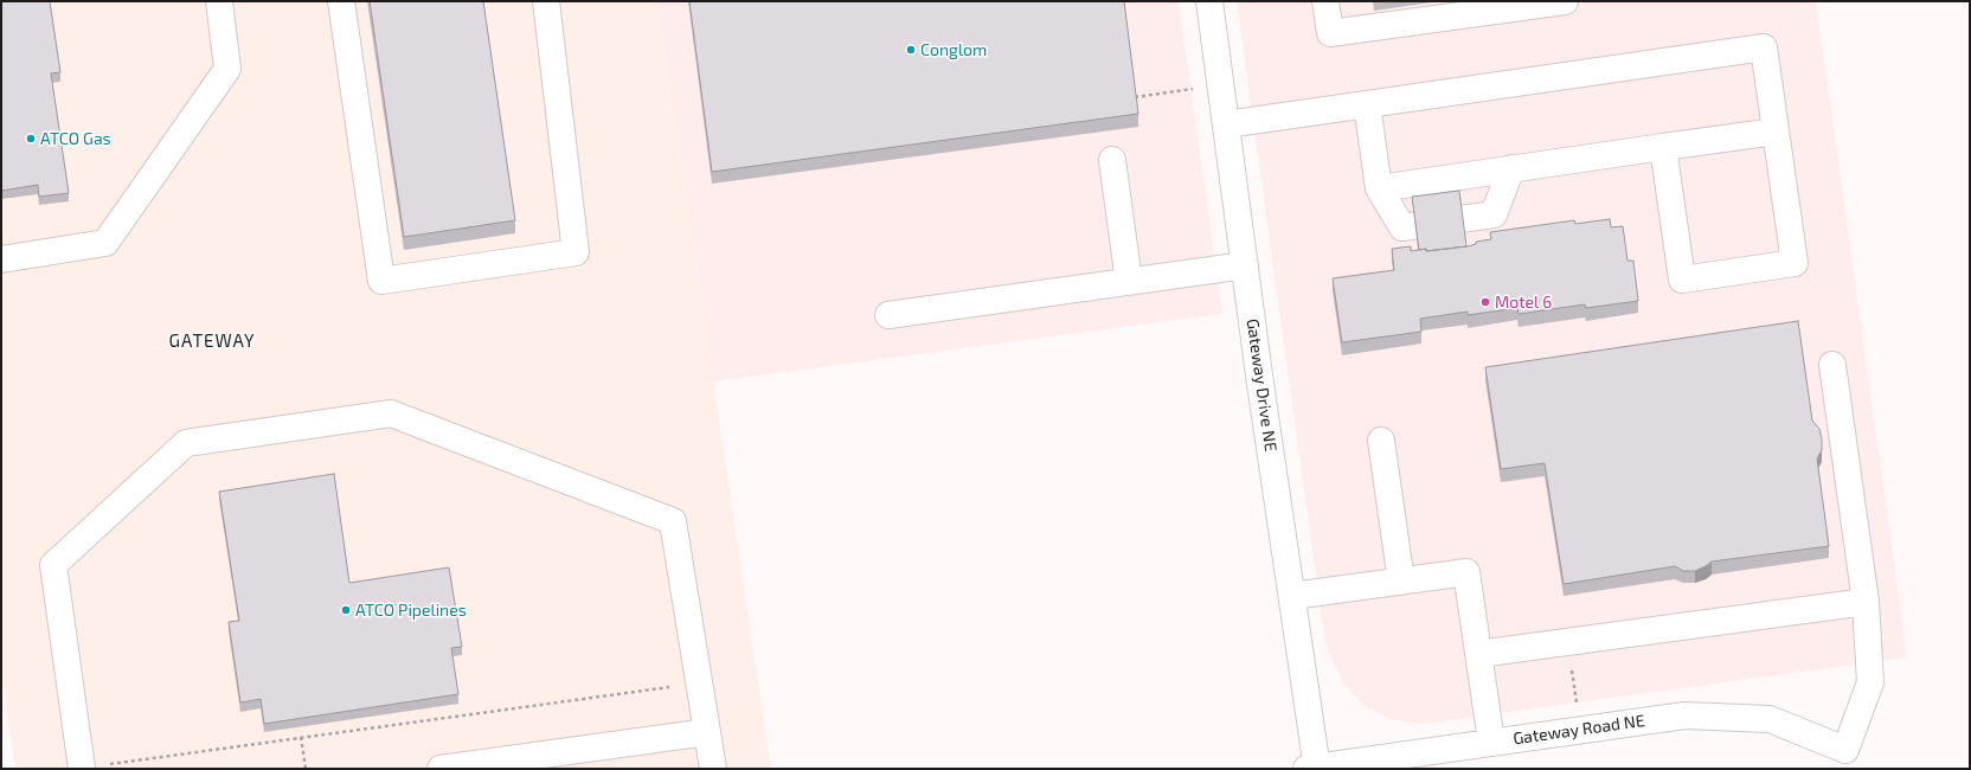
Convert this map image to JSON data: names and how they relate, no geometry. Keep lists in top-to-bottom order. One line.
{"streets":{"street":["Gateway Drive NE","Gateway Road NE"]},"crossings":[["Gateway Drive NE","Gateway Road NE"]],"districts":["GATEWAY"],"places":["Conglom","ATCO Gas","Motel 6","ATCO Pipelines"]}
